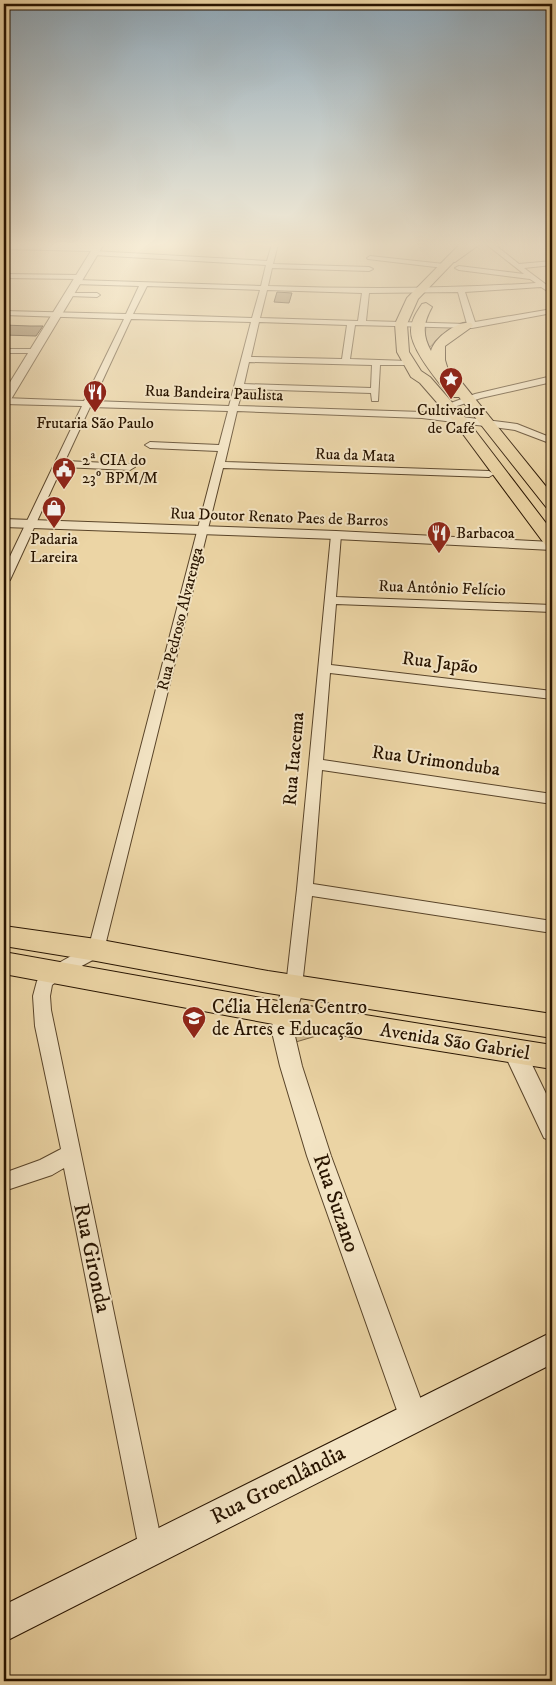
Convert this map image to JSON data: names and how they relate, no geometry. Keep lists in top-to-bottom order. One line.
{"streets":{"main road":["Avenida São Gabriel","Rua Groenlândia"],"street":["Rua Bandeira Paulista","Rua da Mata","Rua Doutor Renato Paes de Barros","Rua Antônio Felício","Rua Pedroso Alvarenga","Rua Japão","Rua Itacema","Rua Urimonduba","Rua Suzano","Rua Gironda"]},"crossings":[["Rua Bandeira Paulista","Rua Pedroso Alvarenga"],["Rua da Mata","Rua Pedroso Alvarenga"],["Rua Doutor Renato Paes de Barros","Rua Pedroso Alvarenga"],["Rua Doutor Renato Paes de Barros","Rua Itacema"],["Rua Antônio Felício","Rua Itacema"],["Rua Pedroso Alvarenga","Avenida São Gabriel"],["Rua Japão","Rua Itacema"],["Rua Itacema","Rua Urimonduba"],["Rua Itacema","Avenida São Gabriel"],["Rua Itacema","Rua Suzano"],["Avenida São Gabriel","Rua Suzano"],["Avenida São Gabriel","Rua Gironda"],["Rua Suzano","Rua Groenlândia"],["Rua Gironda","Rua Groenlândia"]],"places":{"place":["Cultivador de Café"],"restaurant":["Frutaria São Paulo","Barbacoa"],"public building":["2ª CIA do 23º BPM/M"],"shop":["Padaria Lareira"],"school or university":["Célia Helena Centro de Artes e Educação"]}}
